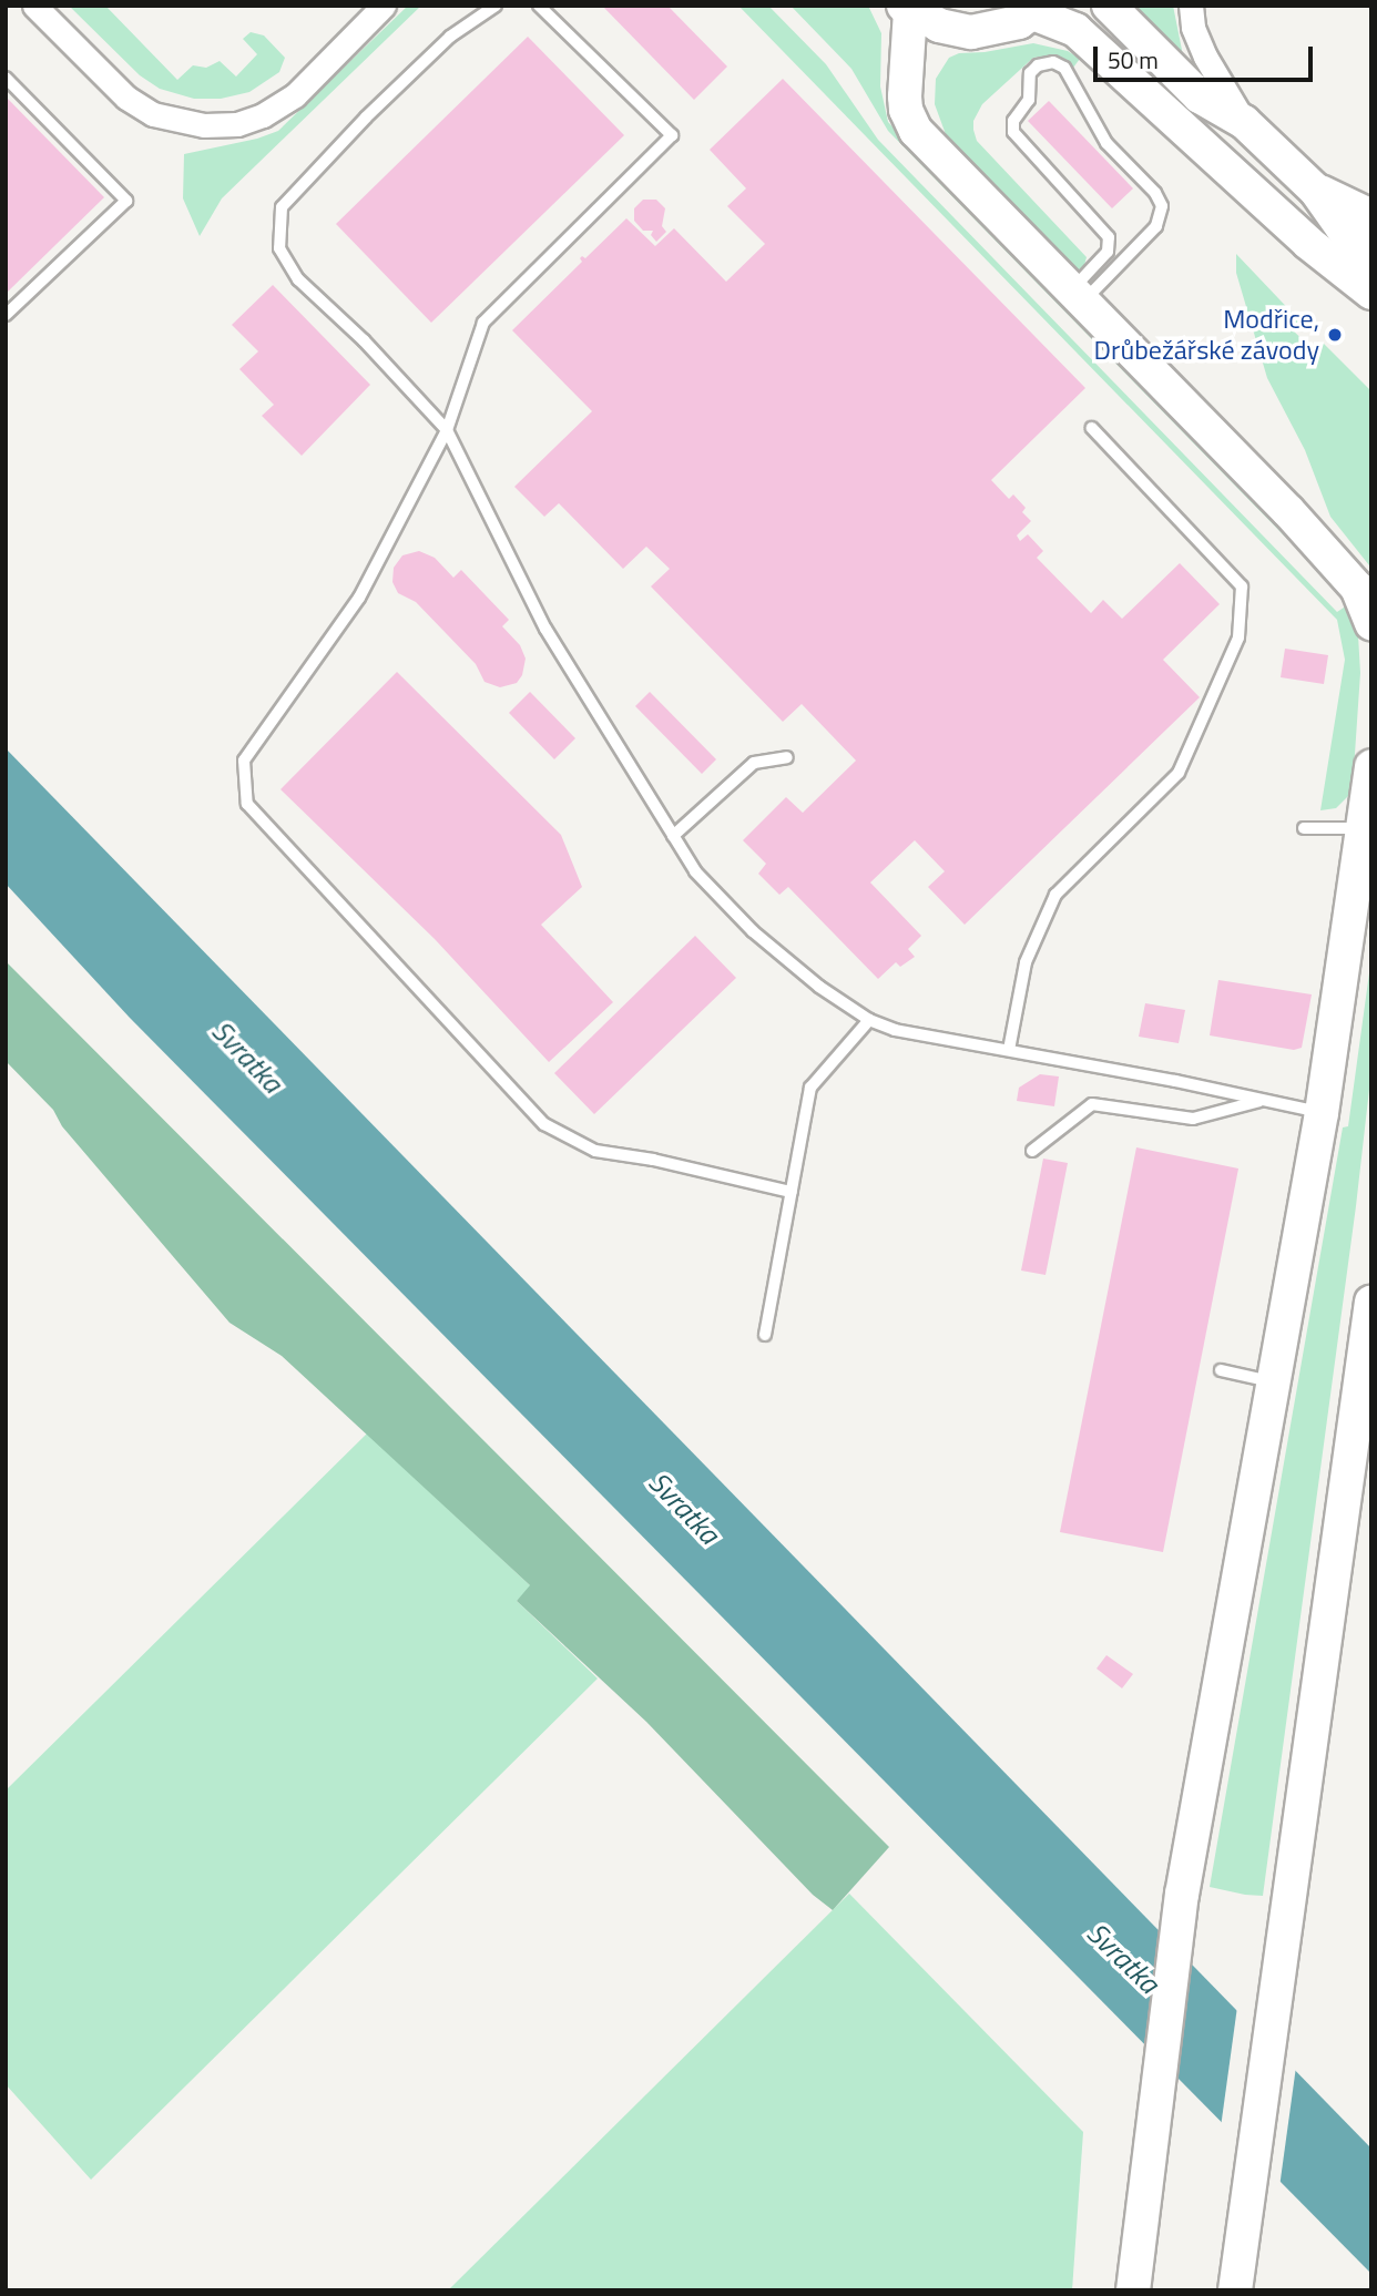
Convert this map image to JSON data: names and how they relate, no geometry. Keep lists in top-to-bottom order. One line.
{"water":["Svratka"],"places":["Modřice, Drůbežářské závody"],"scale_bar":"50 m"}
